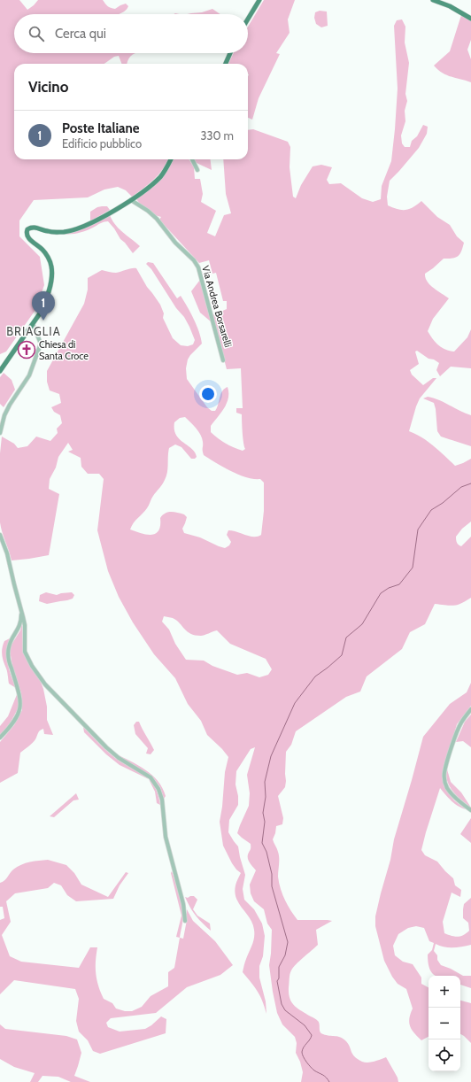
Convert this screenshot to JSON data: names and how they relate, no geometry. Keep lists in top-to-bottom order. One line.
{"streets":{"street":["Via Andrea Borsarelli"]},"districts":["BRIAGLIA"],"places":{"church":["Chiesa di Santa Croce"]},"page":{"search":"Cerca qui","heading":"Vicino","list":[{"mark":"1","name":"Poste Italiane","note":"Edificio pubblico","value":"330 m"}],"pins":"1","map_buttons":["+","−"]}}
